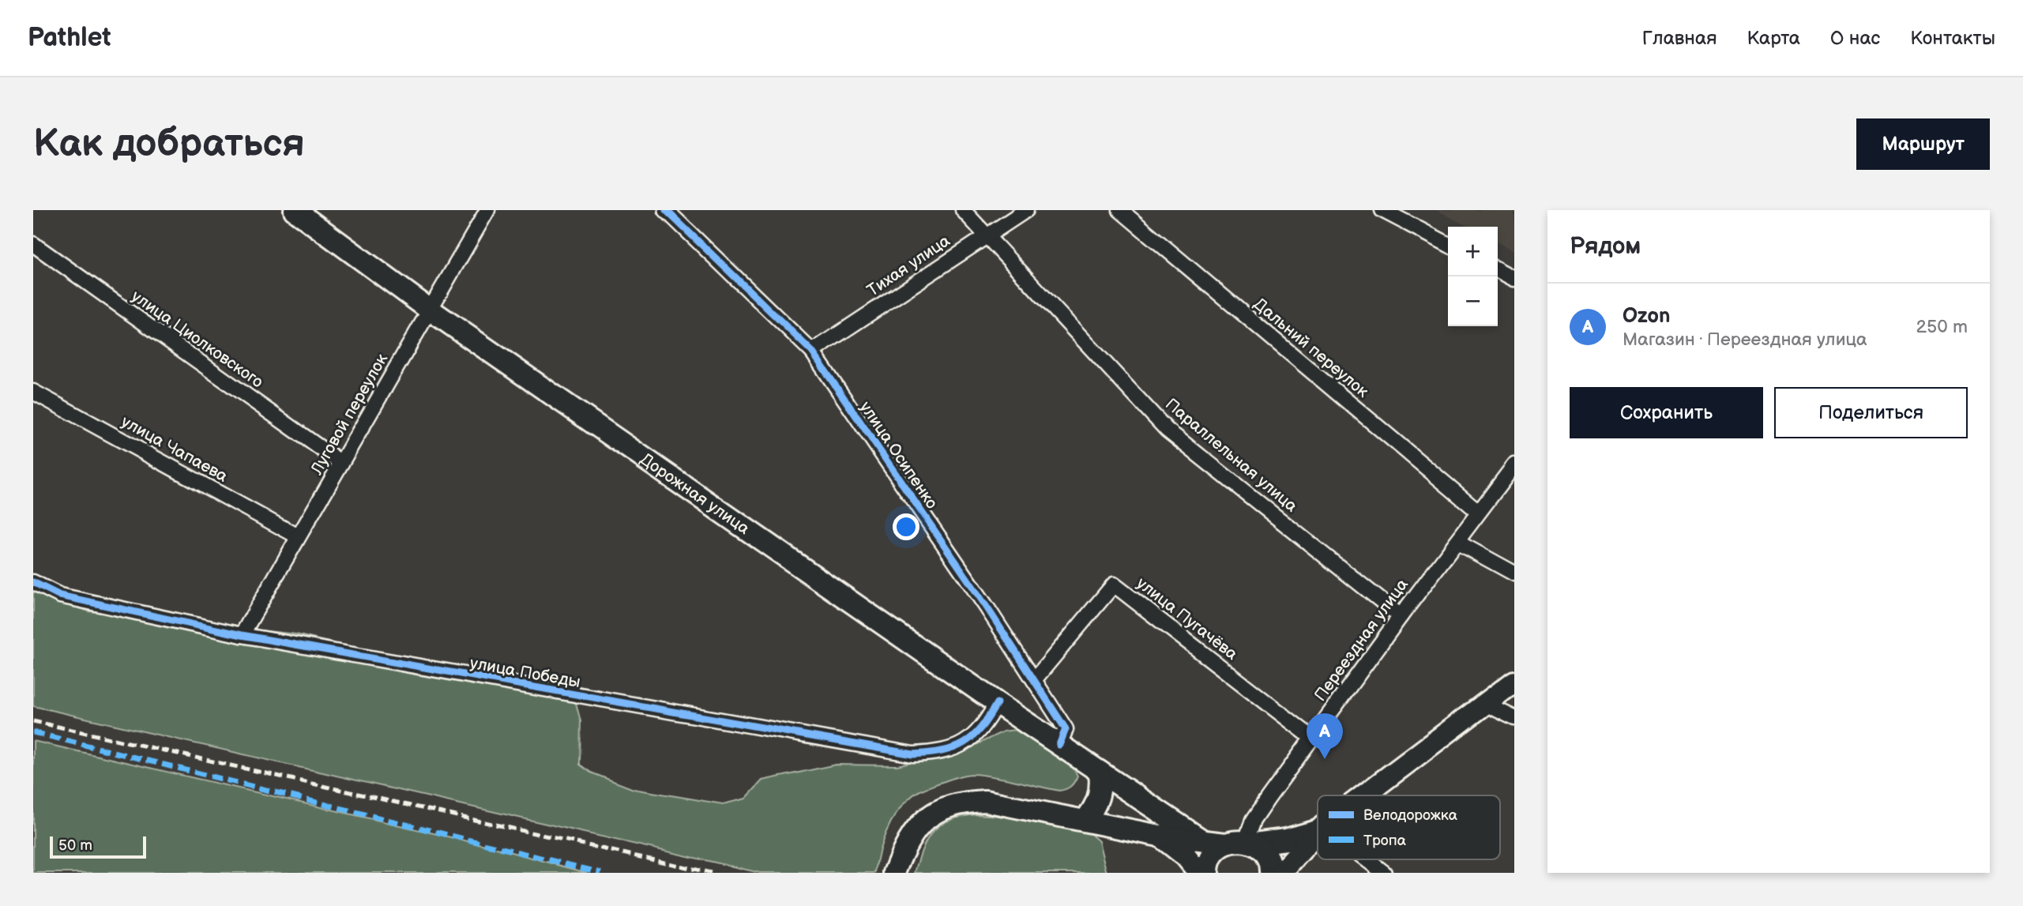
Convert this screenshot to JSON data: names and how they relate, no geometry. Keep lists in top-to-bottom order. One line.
{"streets":{"main road":["Дорожная улица"],"street":["Тихая улица","улица Циолковского","Дальний переулок","Луговой переулок","улица Чапаева","улица Осипенко","Параллельная улица","улица Пугачёва","Переездная улица","улица Победы"]},"crossings":[["Тихая улица","улица Осипенко"],["Тихая улица","Параллельная улица"],["улица Циолковского","Луговой переулок"],["Дальний переулок","Переездная улица"],["Луговой переулок","улица Чапаева"],["Луговой переулок","Дорожная улица"],["Луговой переулок","улица Победы"],["улица Осипенко","Дорожная улица"],["улица Осипенко","улица Пугачёва"],["Параллельная улица","Переездная улица"],["Дорожная улица","улица Победы"],["улица Пугачёва","Переездная улица"]],"legend":["Велодорожка","Тропа"],"scale_bar":"50 m","page":{"header":"Pathlet","nav":["Главная","Карта","О нас","Контакты"],"buttons":["Маршрут",["Сохранить","Поделиться"]],"title":"Как добраться","heading":"Рядом","map_buttons":["+","−"],"list":[{"mark":"A","name":"Ozon","note":"Магазин · Переездная улица","value":"250 m"}],"pins":"A","scale":"50 m"}}
